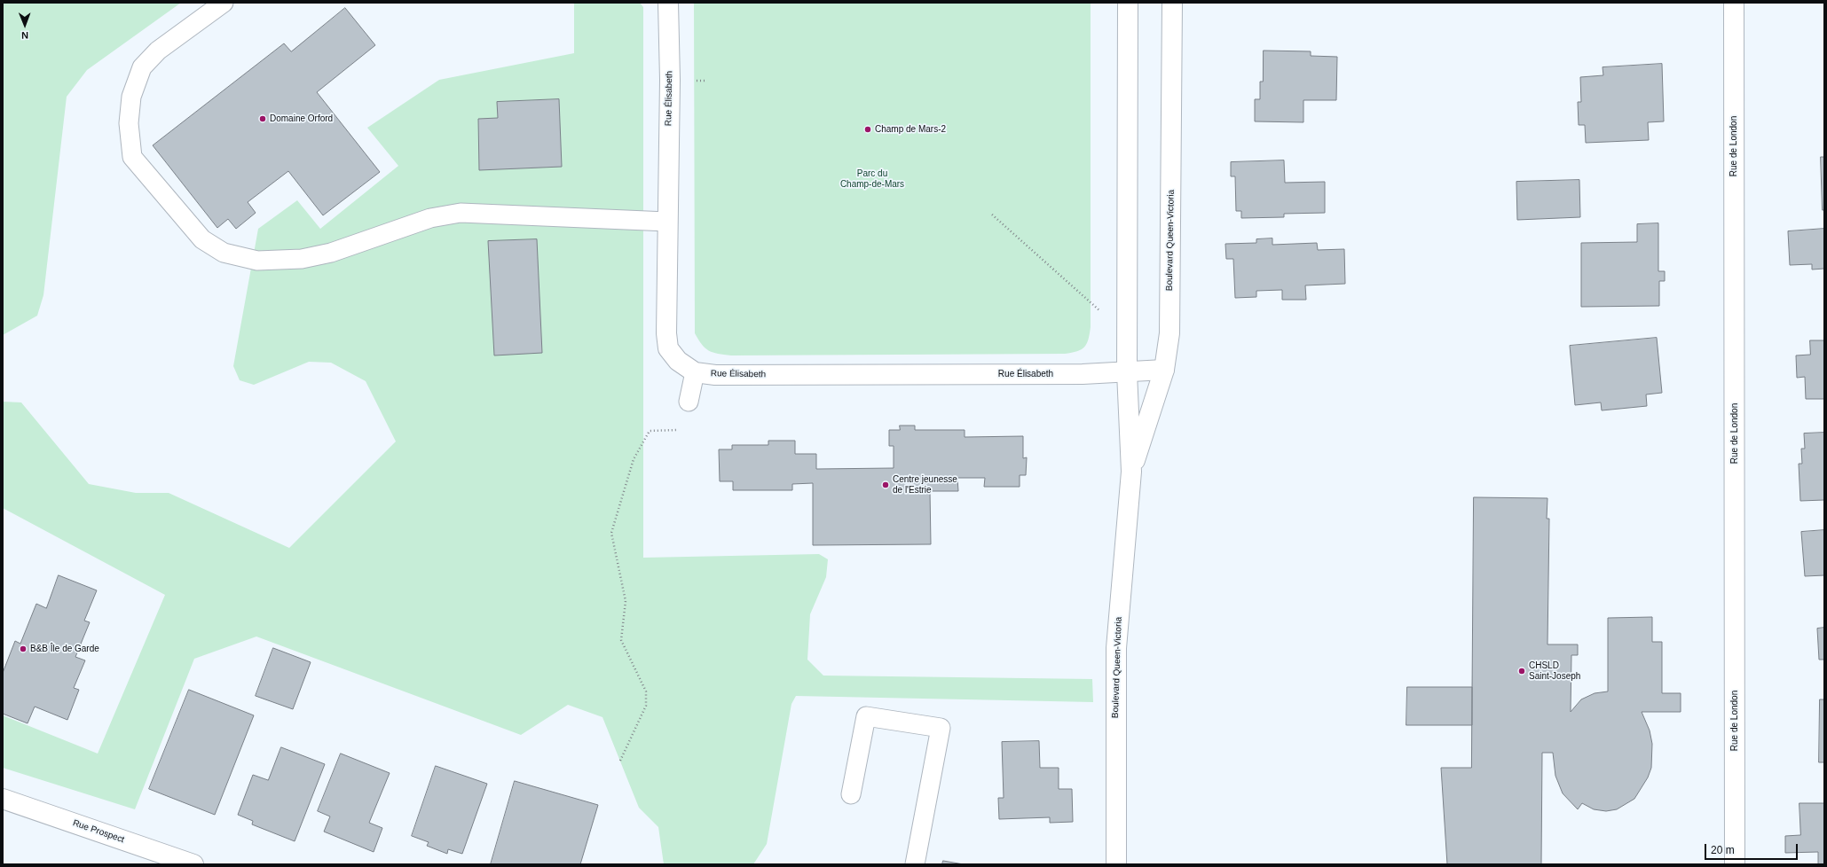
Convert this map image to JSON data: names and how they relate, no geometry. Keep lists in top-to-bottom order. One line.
{"streets":{"street":["Rue Élisabeth","Rue de London","Boulevard Queen-Victoria","Rue Prospect"]},"crossings":[["Rue Élisabeth","Boulevard Queen-Victoria"]],"parks":["Parc du Champ-de-Mars"],"places":["Domaine Orford","Champ de Mars-2","Centre jeunesse de l'Estrie","B&B Île de Garde","CHSLD Saint-Joseph"],"scale_bar":"20 m","north":"bottom"}
